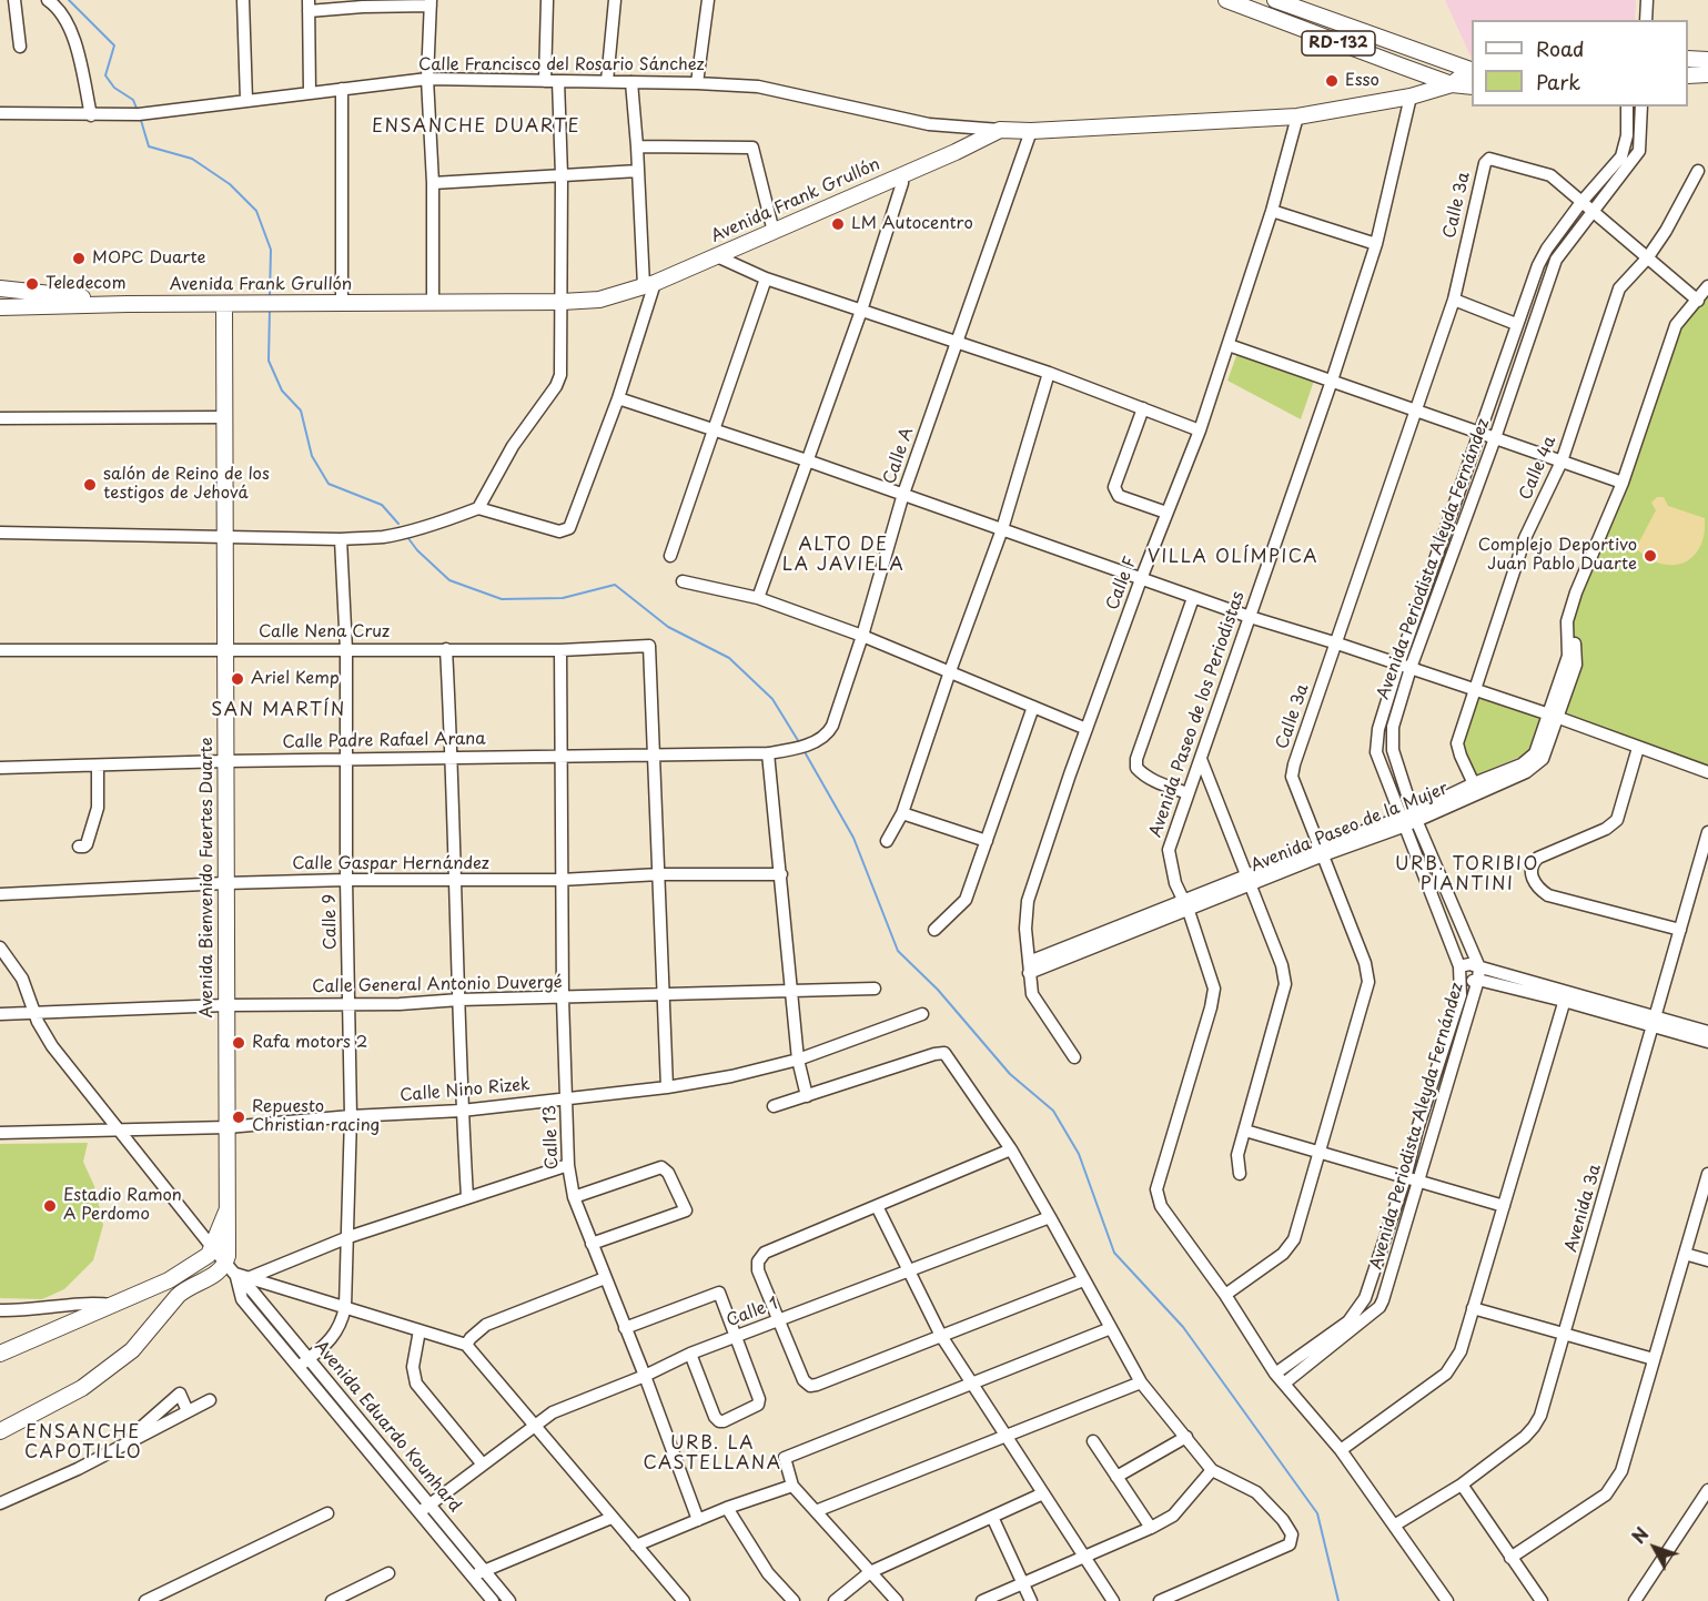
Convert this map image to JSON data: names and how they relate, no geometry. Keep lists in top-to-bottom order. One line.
{"streets":{"main road":["RD-132","Avenida Frank Grullón","Avenida Bienvenido Fuertes Duarte"],"street":["Calle Francisco del Rosario Sánchez","Calle 3a","Calle A","Calle 4a","Avenida Periodista Aleyda Fernández","Calle F","Calle Nena Cruz","Avenida Paseo de los Periodistas","Calle Padre Rafael Arana","Avenida Paseo de la Mujer","Calle Gaspar Hernández","Calle 9","Calle General Antonio Duvergé","Calle Nino Rizek","Calle 13","Avenida 3a","Calle 1","Avenida Eduardo Kounhard"]},"crossings":[["RD-132","Avenida Frank Grullón"],["Calle Francisco del Rosario Sánchez","Avenida Frank Grullón"],["Avenida Frank Grullón","Calle A"],["Avenida Frank Grullón","Calle F"],["Avenida Frank Grullón","Avenida Paseo de los Periodistas"],["Avenida Frank Grullón","Avenida Bienvenido Fuertes Duarte"],["Calle 3a","Avenida Periodista Aleyda Fernández"],["Calle 3a","Avenida Paseo de los Periodistas"],["Calle 3a","Avenida Paseo de la Mujer"],["Calle A","Calle Padre Rafael Arana"],["Calle 4a","Avenida Paseo de la Mujer"],["Avenida Periodista Aleyda Fernández","Avenida Paseo de la Mujer"],["Calle F","Avenida Paseo de la Mujer"],["Calle Nena Cruz","Calle Padre Rafael Arana"],["Calle Nena Cruz","Avenida Bienvenido Fuertes Duarte"],["Calle Nena Cruz","Calle 9"],["Calle Nena Cruz","Calle 13"],["Avenida Paseo de los Periodistas","Avenida Paseo de la Mujer"],["Calle Padre Rafael Arana","Avenida Bienvenido Fuertes Duarte"],["Calle Padre Rafael Arana","Calle 9"],["Calle Padre Rafael Arana","Calle 13"],["Calle Gaspar Hernández","Avenida Bienvenido Fuertes Duarte"],["Calle Gaspar Hernández","Calle 9"],["Calle Gaspar Hernández","Calle 13"],["Avenida Bienvenido Fuertes Duarte","Calle General Antonio Duvergé"],["Avenida Bienvenido Fuertes Duarte","Calle Nino Rizek"],["Avenida Bienvenido Fuertes Duarte","Avenida Eduardo Kounhard"],["Calle 9","Calle General Antonio Duvergé"],["Calle 9","Calle Nino Rizek"],["Calle 9","Avenida Eduardo Kounhard"],["Calle General Antonio Duvergé","Calle 13"],["Calle General Antonio Duvergé","Avenida Eduardo Kounhard"],["Calle Nino Rizek","Calle 13"],["Calle Nino Rizek","Avenida Eduardo Kounhard"],["Calle 13","Calle 1"],["Calle 1","Avenida Eduardo Kounhard"]],"districts":["ENSANCHE DUARTE","ALTO DE LA JAVIELA","VILLA OLÍMPICA","SAN MARTÍN","URB. TORIBIO PIANTINI","ENSANCHE CAPOTILLO","URB. LA CASTELLANA"],"places":["Esso","LM Autocentro","MOPC Duarte","Teledecom","salón de Reino de los testigos de Jehová","Complejo Deportivo Juan Pablo Duarte","Ariel Kemp","Rafa motors 2","Repuesto Christian racing","Estadio Ramon A Perdomo"],"legend":["Road","Park"],"north":"top left"}
